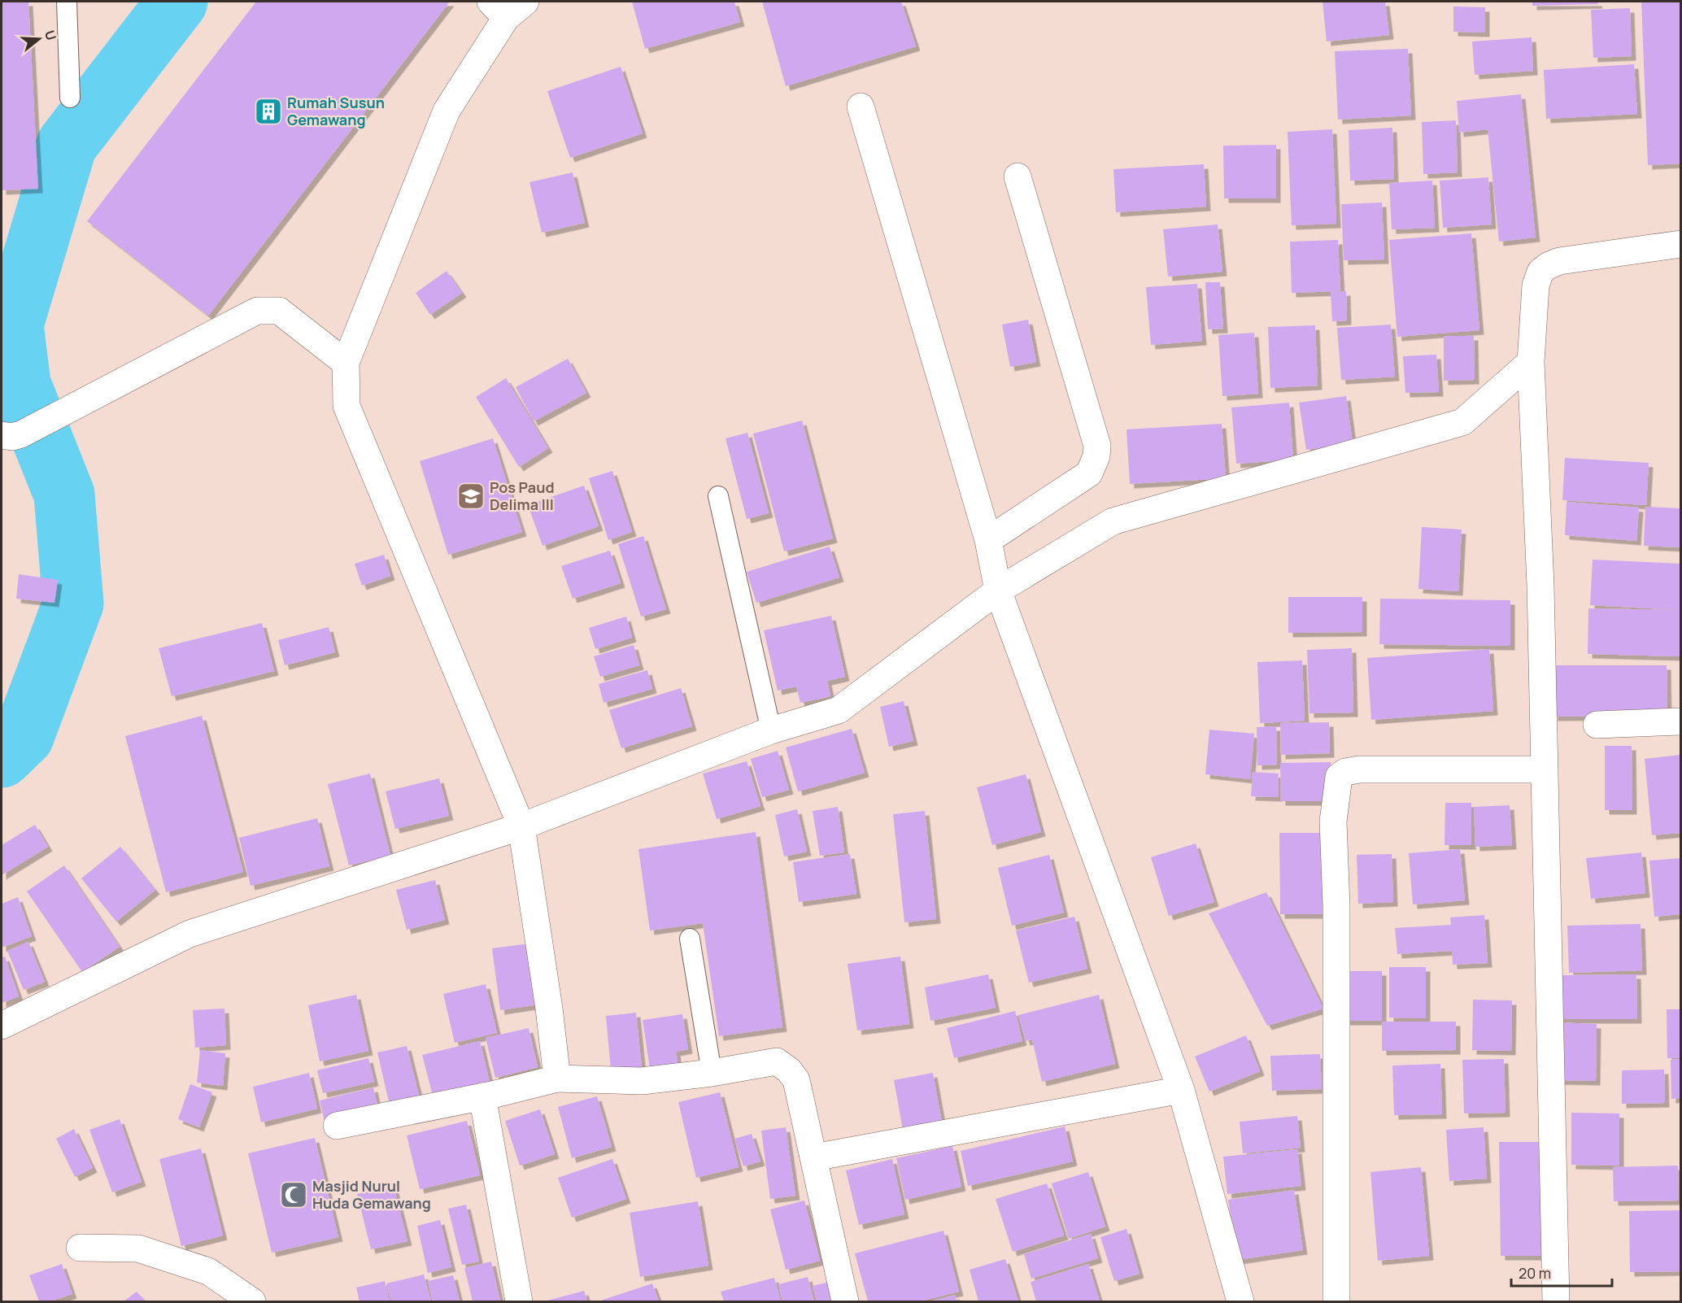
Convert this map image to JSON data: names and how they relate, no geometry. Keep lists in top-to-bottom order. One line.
{"places":{"building":["Rumah Susun Gemawang"],"school or university":["Pos Paud Delima III"],"mosque":["Masjid Nurul Huda Gemawang"]},"scale_bar":"20 m","north":"right"}
